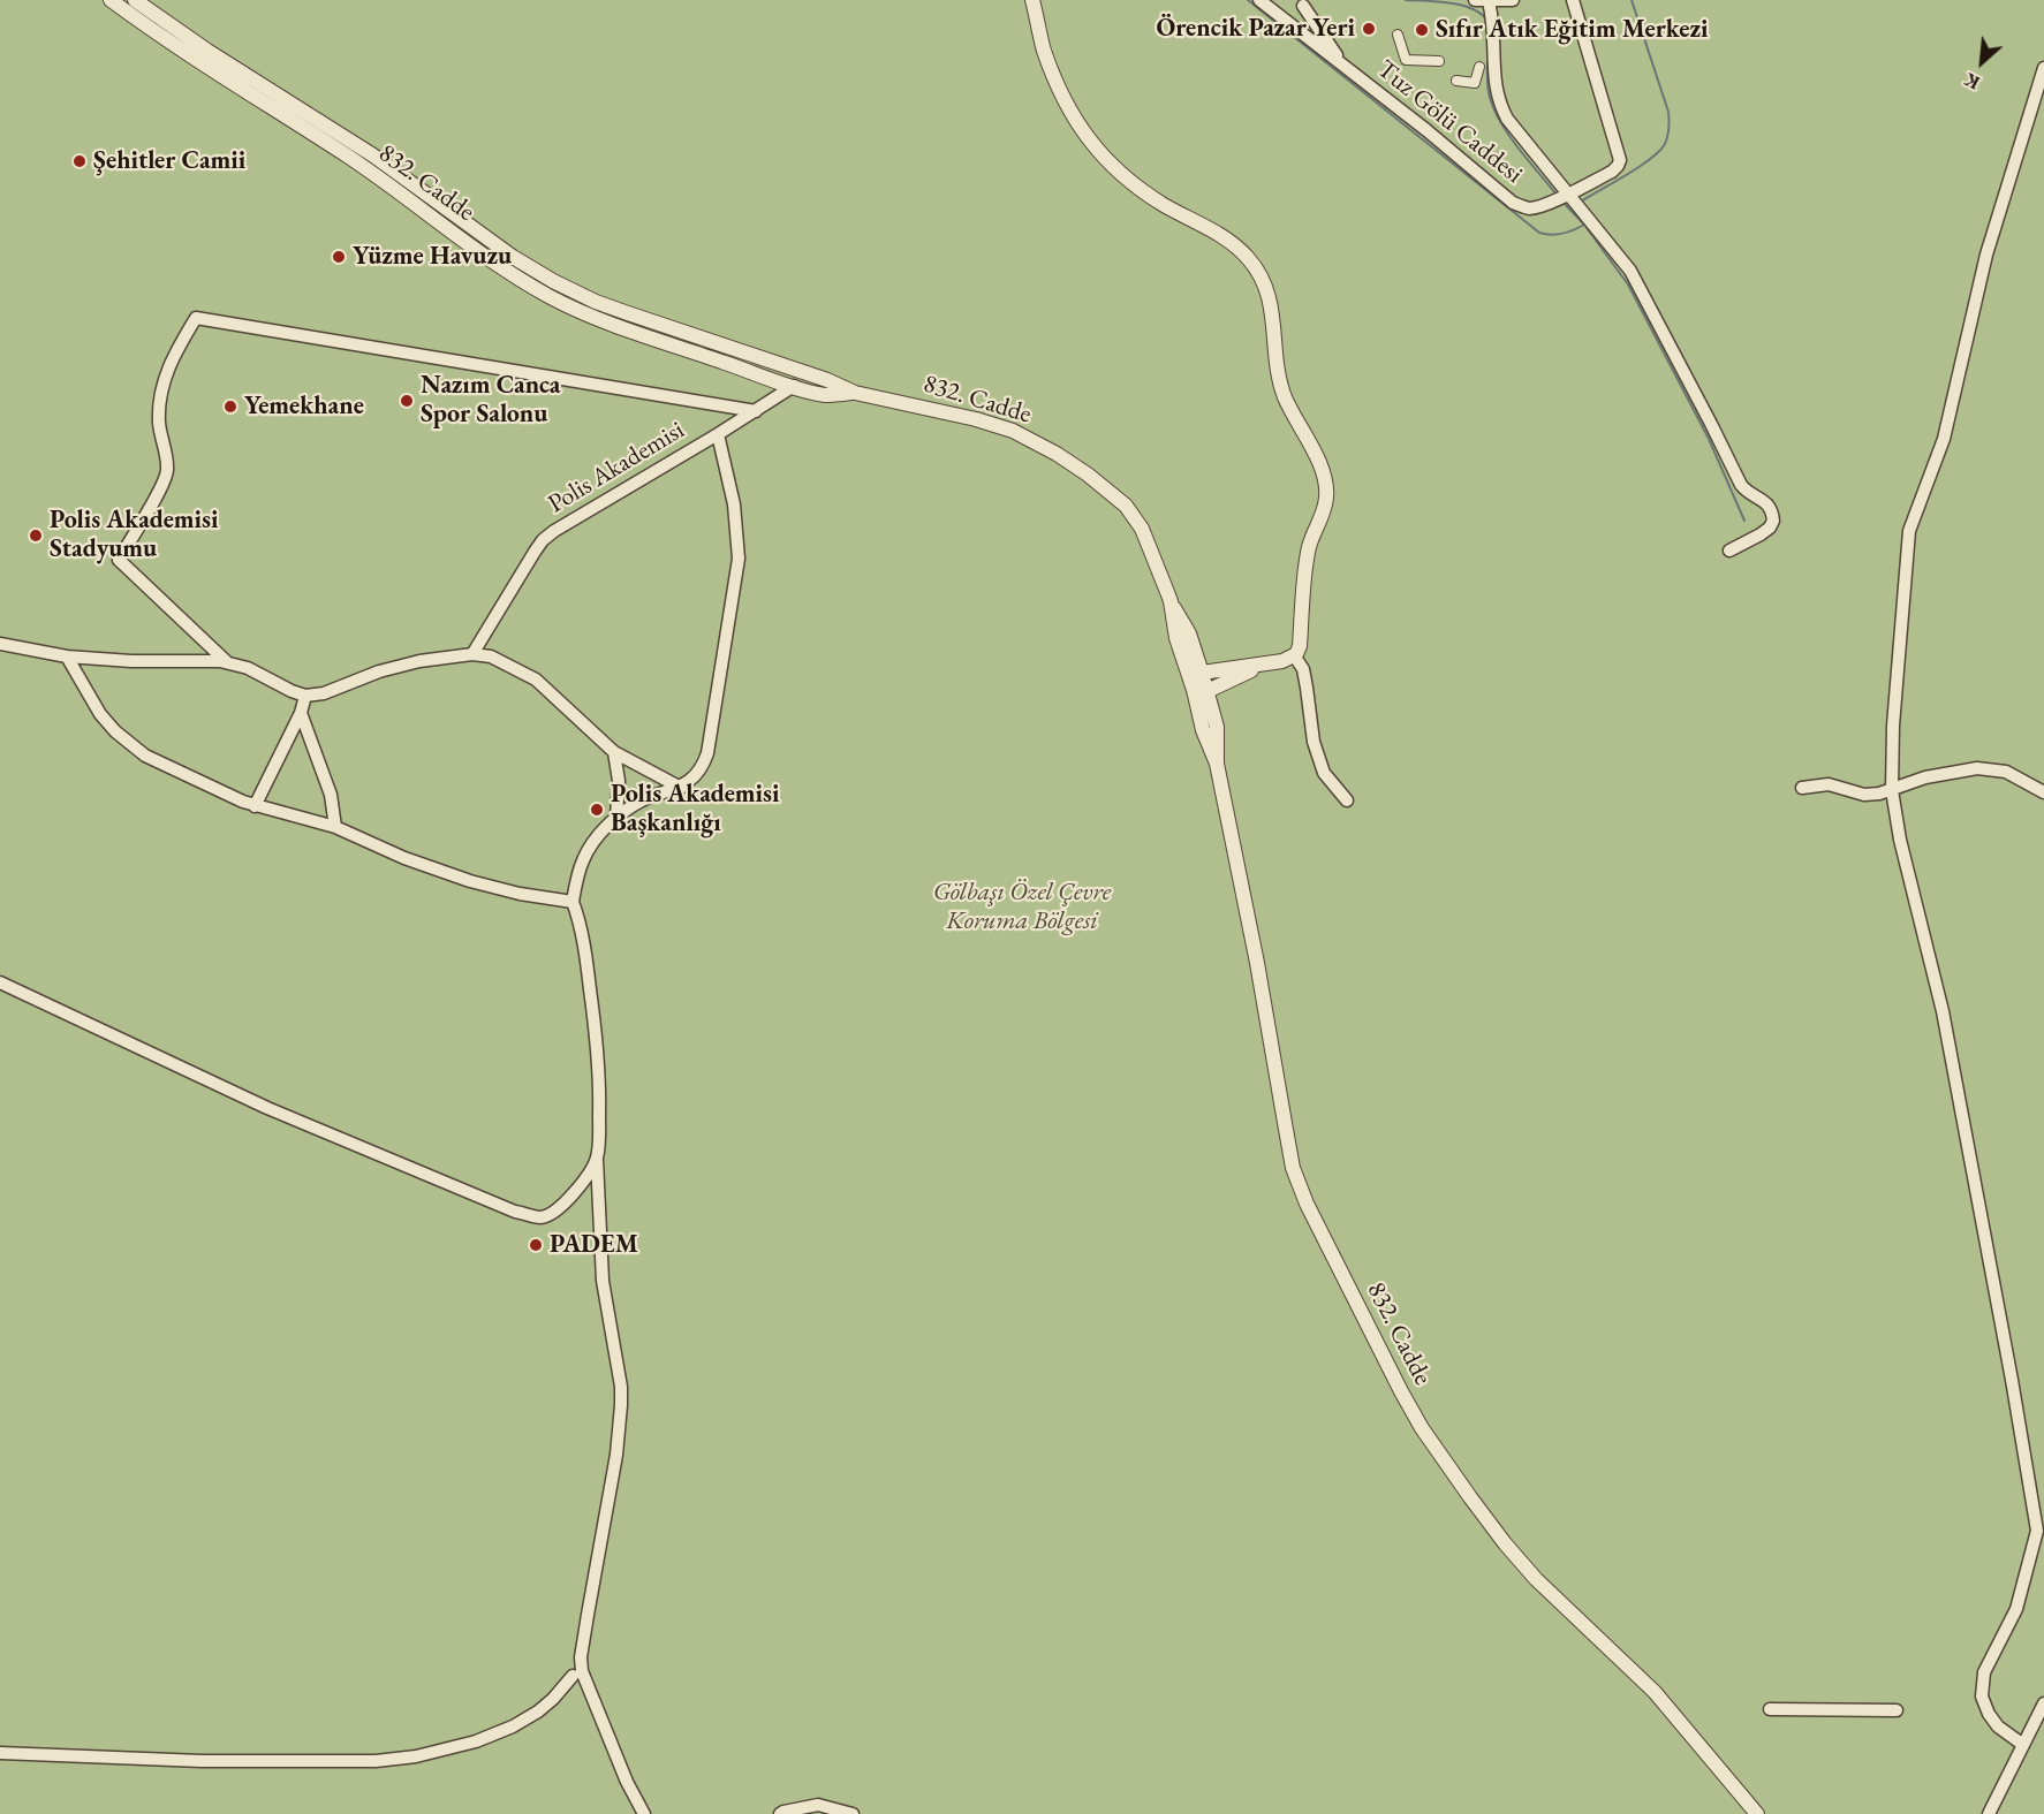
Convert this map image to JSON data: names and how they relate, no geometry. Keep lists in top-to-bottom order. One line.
{"streets":{"street":["Tuz Gölü Caddesi","832. Cadde","Polis Akademisi"]},"crossings":[["832. Cadde","Polis Akademisi"]],"parks":["Gölbaşı Özel Çevre Koruma Bölgesi"],"places":["Örencik Pazar Yeri","Sıfır Atık Eğitim Merkezi","Şehitler Camii","Yüzme Havuzu","Nazım Canca Spor Salonu","Yemekhane","Polis Akademisi Stadyumu","Polis Akademisi Başkanlığı","PADEM"],"north":"bottom left"}
